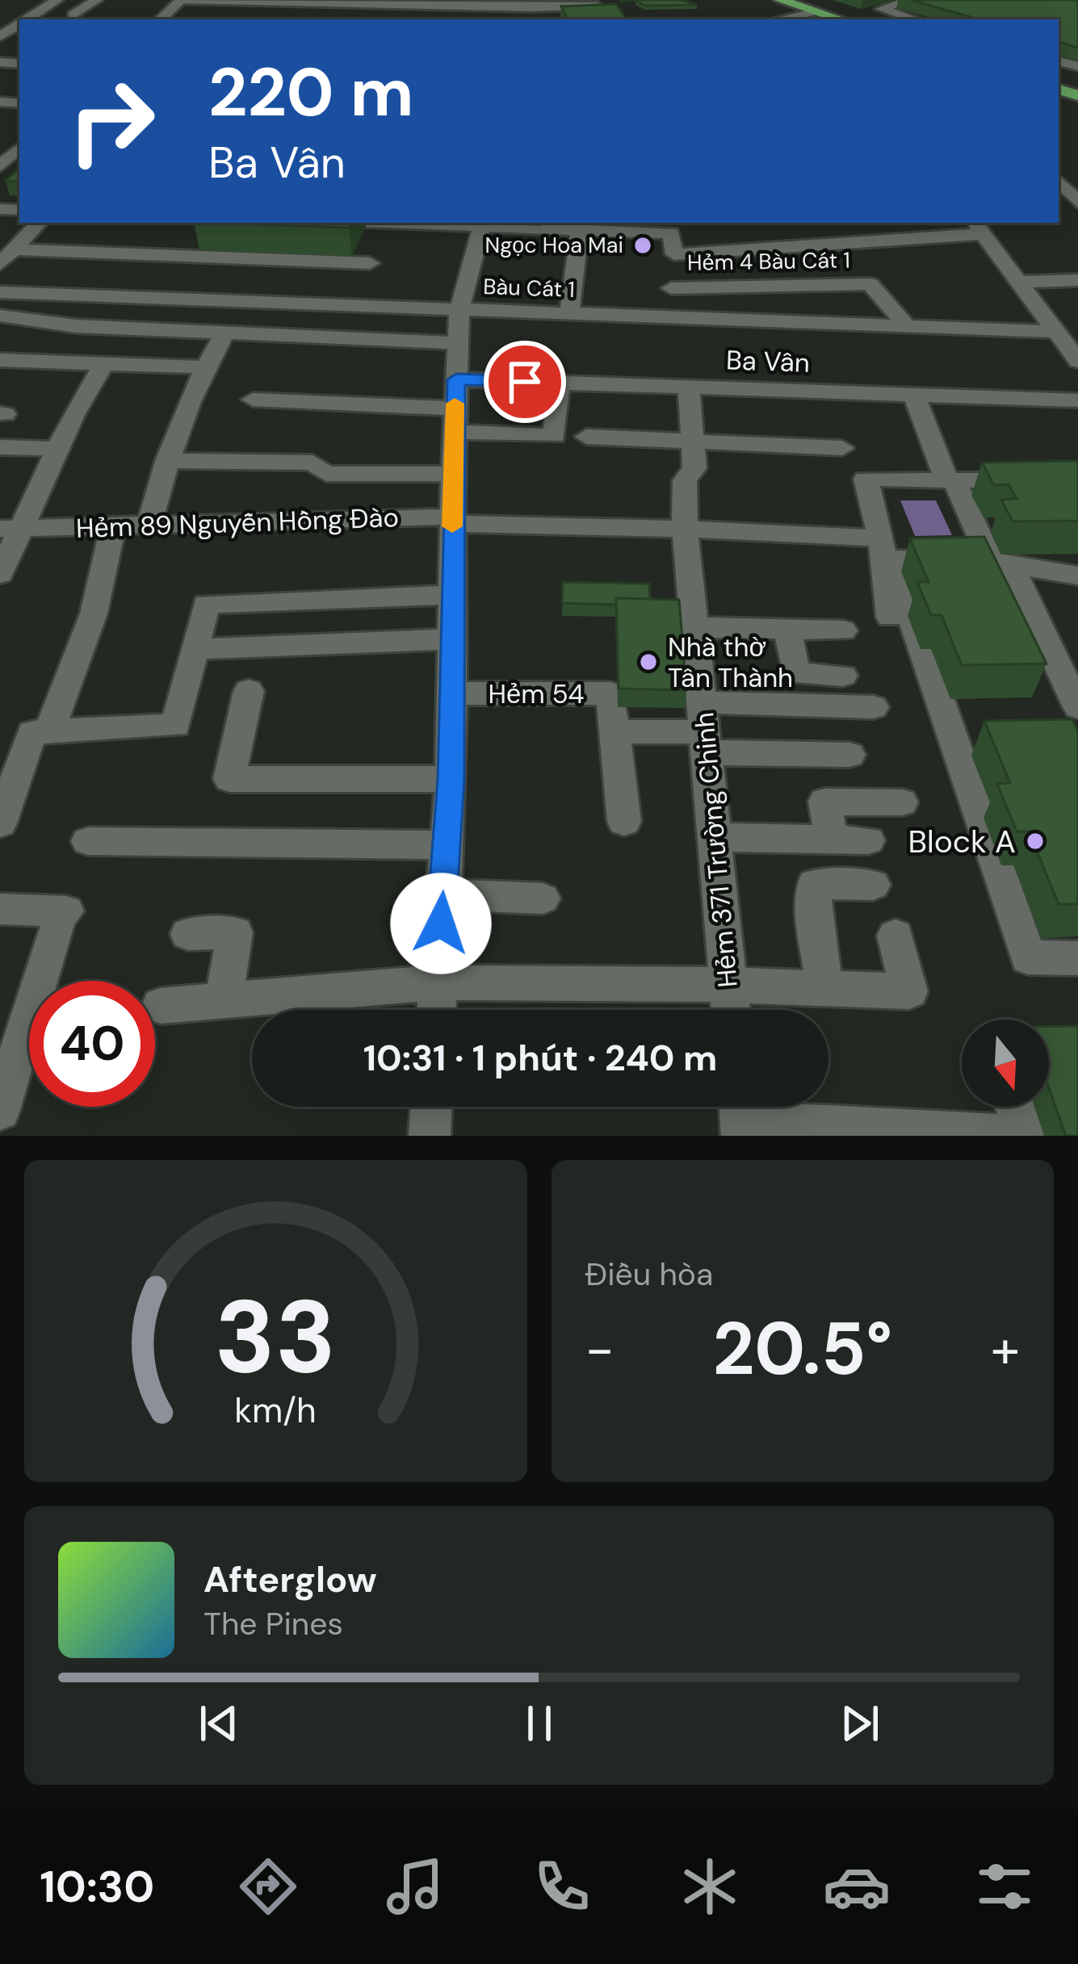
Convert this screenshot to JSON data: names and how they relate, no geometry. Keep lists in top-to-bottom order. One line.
{"streets":{"street":["Hẻm 4 Bàu Cát 1","Bàu Cát 1","Ba Vân","Hẻm 89 Nguyễn Hồng Đào","Hẻm 54","Hẻm 371 Trường Chinh"]},"crossings":[["Hẻm 4 Bàu Cát 1","Bàu Cát 1"],["Ba Vân","Hẻm 371 Trường Chinh"],["Hẻm 89 Nguyễn Hồng Đào","Hẻm 371 Trường Chinh"],["Hẻm 54","Hẻm 371 Trường Chinh"]],"places":["Ngọc Hoa Mai","Nhà thờ Tân Thành","Block A"],"north":"bottom","page":{"turn":["220 m","Ba Vân"],"limit":"40","trip":"10:31 · 1 phút · 240 m","tile":"Điều hòa","heat":["−","20.5°","+"],"song":["Afterglow","The Pines"],"tabs":"10:30","gauge":["33","km/h"]}}
